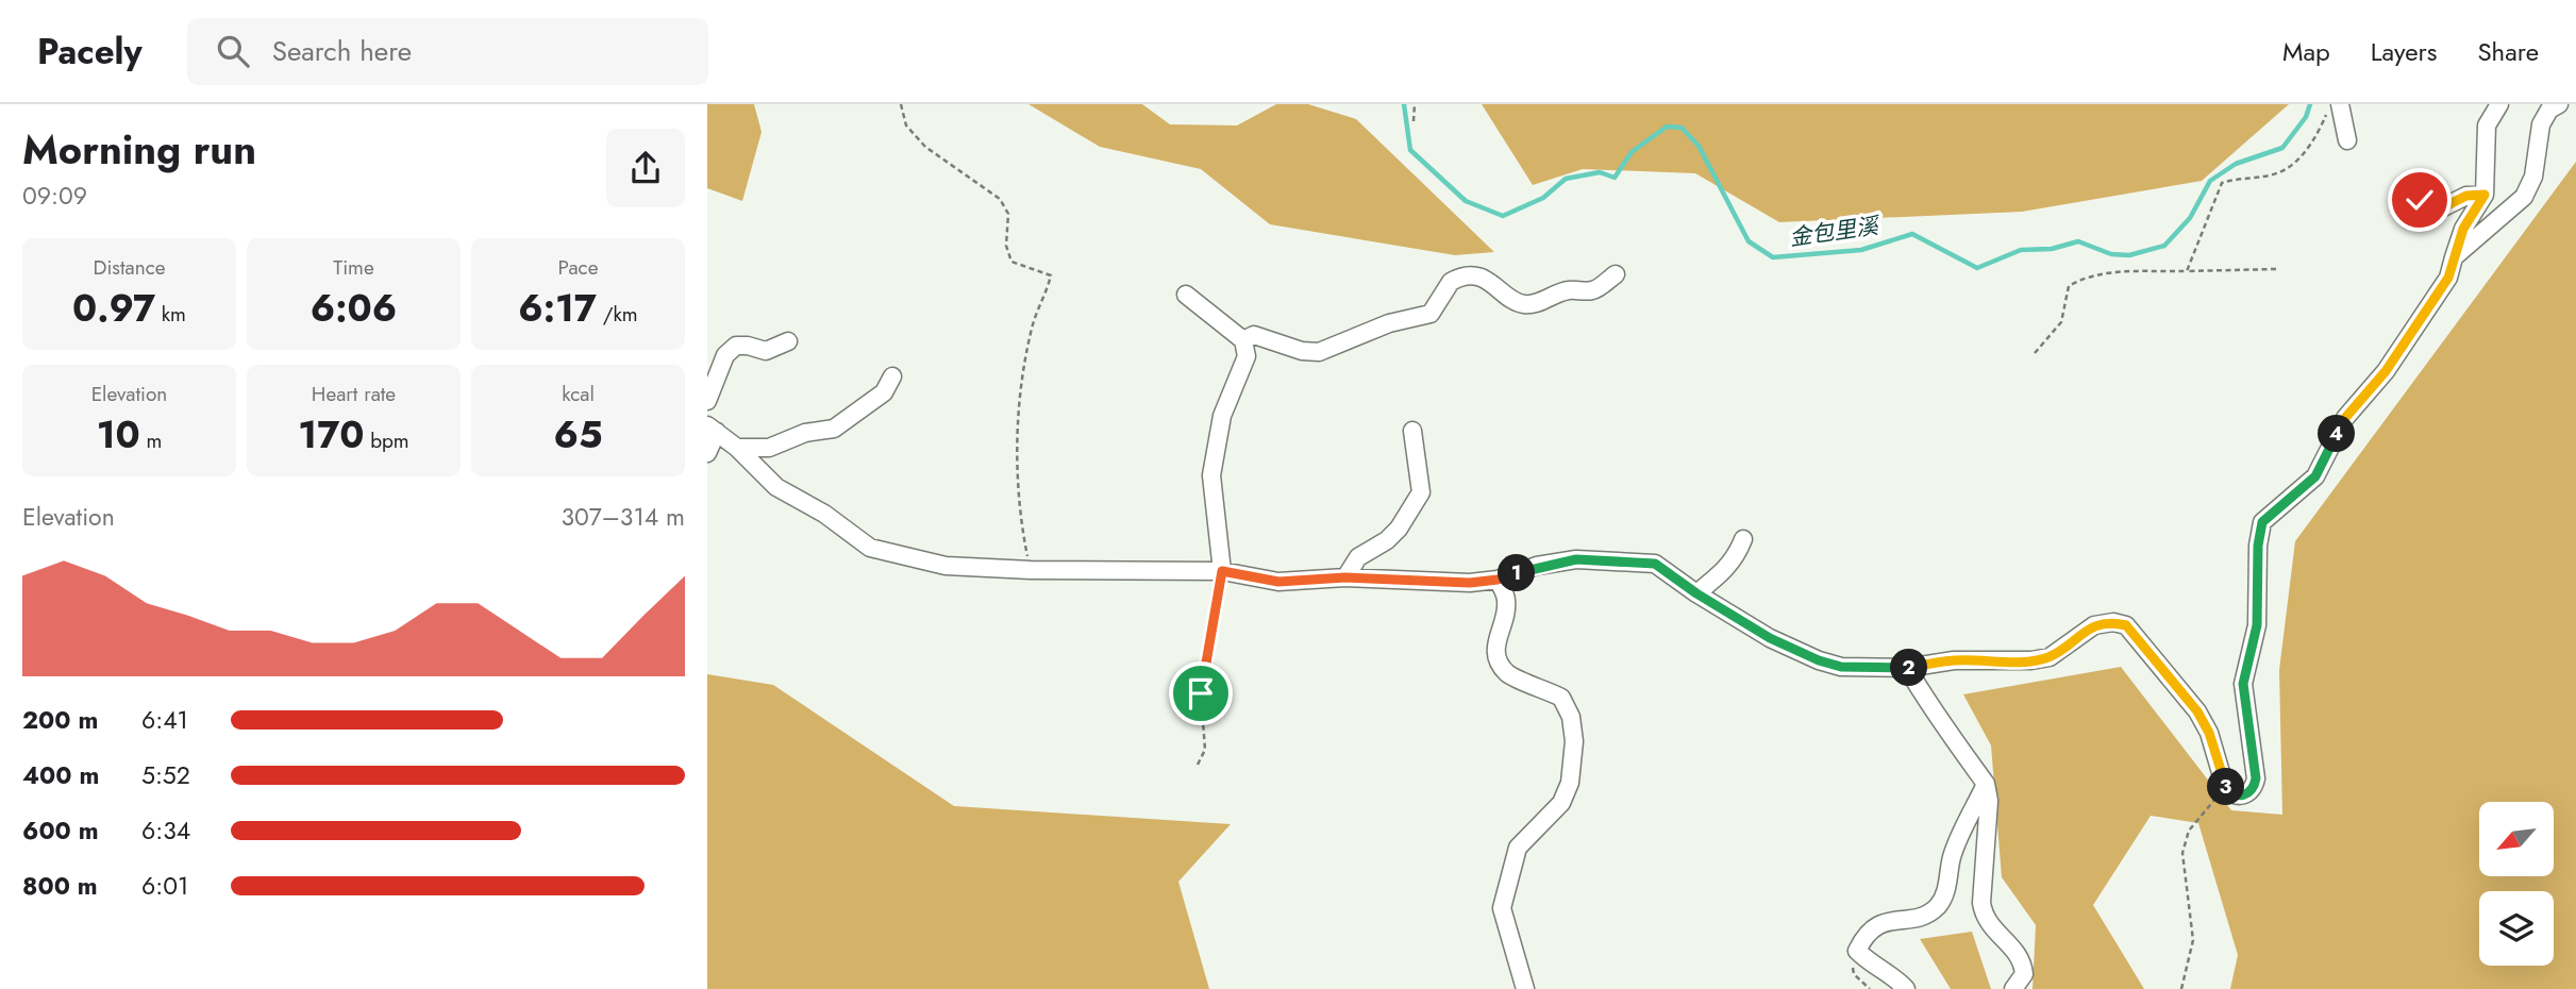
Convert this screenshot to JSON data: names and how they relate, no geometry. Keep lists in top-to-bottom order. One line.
{"water":["金包里溪"],"north":"bottom left","page":{"header":"Pacely","search":"Search here","nav":["Map","Layers","Share"],"heading":["Morning run","09:09"],"stats":[["Distance","0.97 km"],["Time","6:06"],["Pace","6:17 /km"],["Elevation","10 m"],["Heart rate","170 bpm"],["kcal","65"]],"pins":["4","1","2","3"],"chart":["Elevation","307–314 m"],"list":[{"name":"200 m","note":"6:41"},{"name":"400 m","note":"5:52"},{"name":"600 m","note":"6:34"},{"name":"800 m","note":"6:01"}]}}
